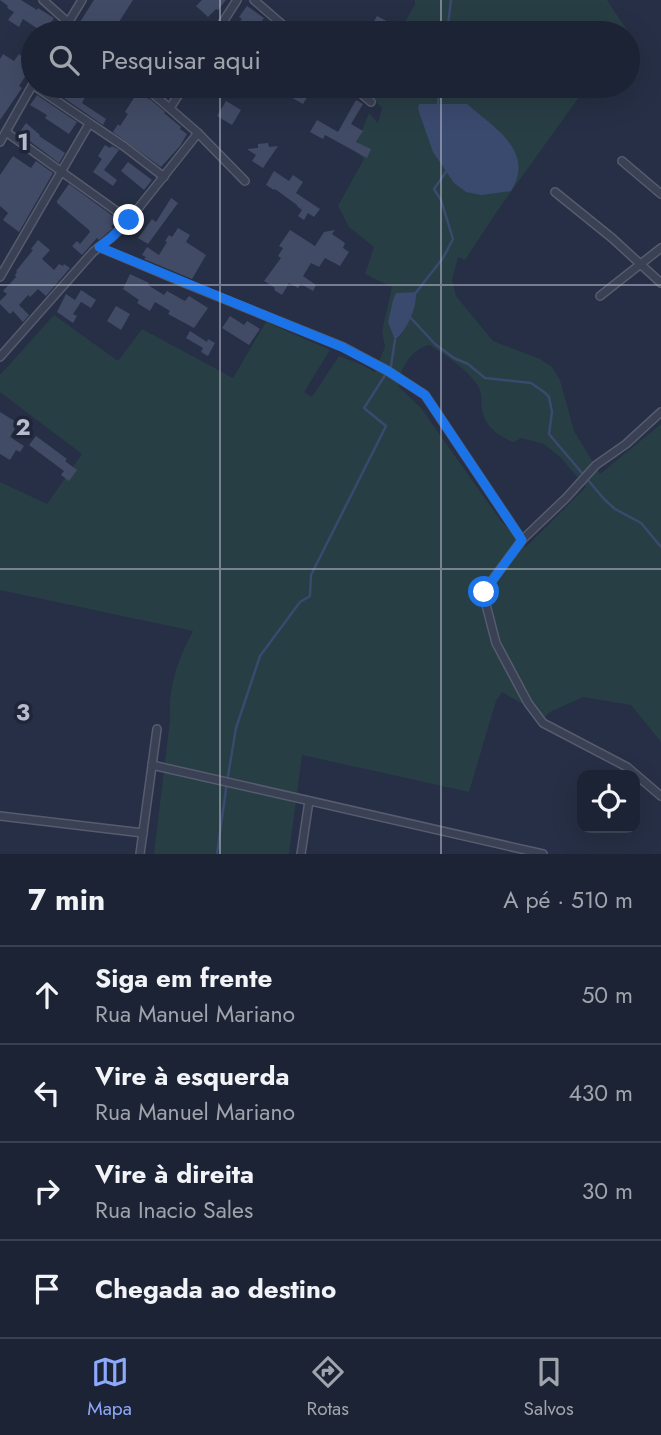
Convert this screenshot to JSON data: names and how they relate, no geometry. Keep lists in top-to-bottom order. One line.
{"page":{"search":"Pesquisar aqui","heading":["7 min","A pé · 510 m"],"list":[["Siga em frente","Rua Manuel Mariano","50 m"],["Vire à esquerda","Rua Manuel Mariano","430 m"],["Vire à direita","Rua Inacio Sales","30 m"],"Chegada ao destino"],"nav":["Mapa","Rotas","Salvos"]},"grid":{"rows":["1","2","3"]}}
